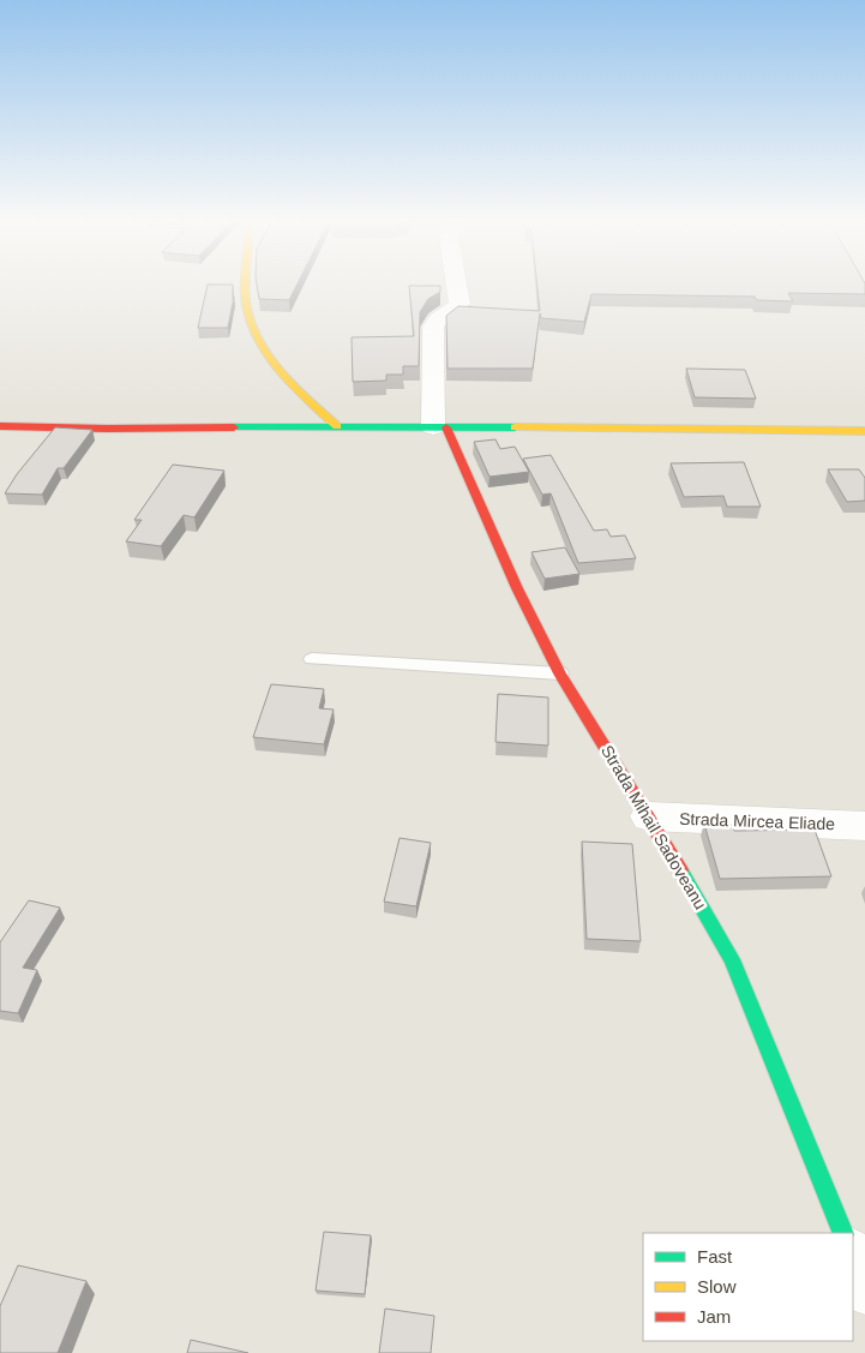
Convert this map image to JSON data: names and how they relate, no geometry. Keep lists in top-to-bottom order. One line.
{"streets":{"street":["Strada Mircea Eliade","Strada Mihail Sadoveanu"]},"crossings":[["Strada Mircea Eliade","Strada Mihail Sadoveanu"]],"legend":["Fast","Slow","Jam"]}
